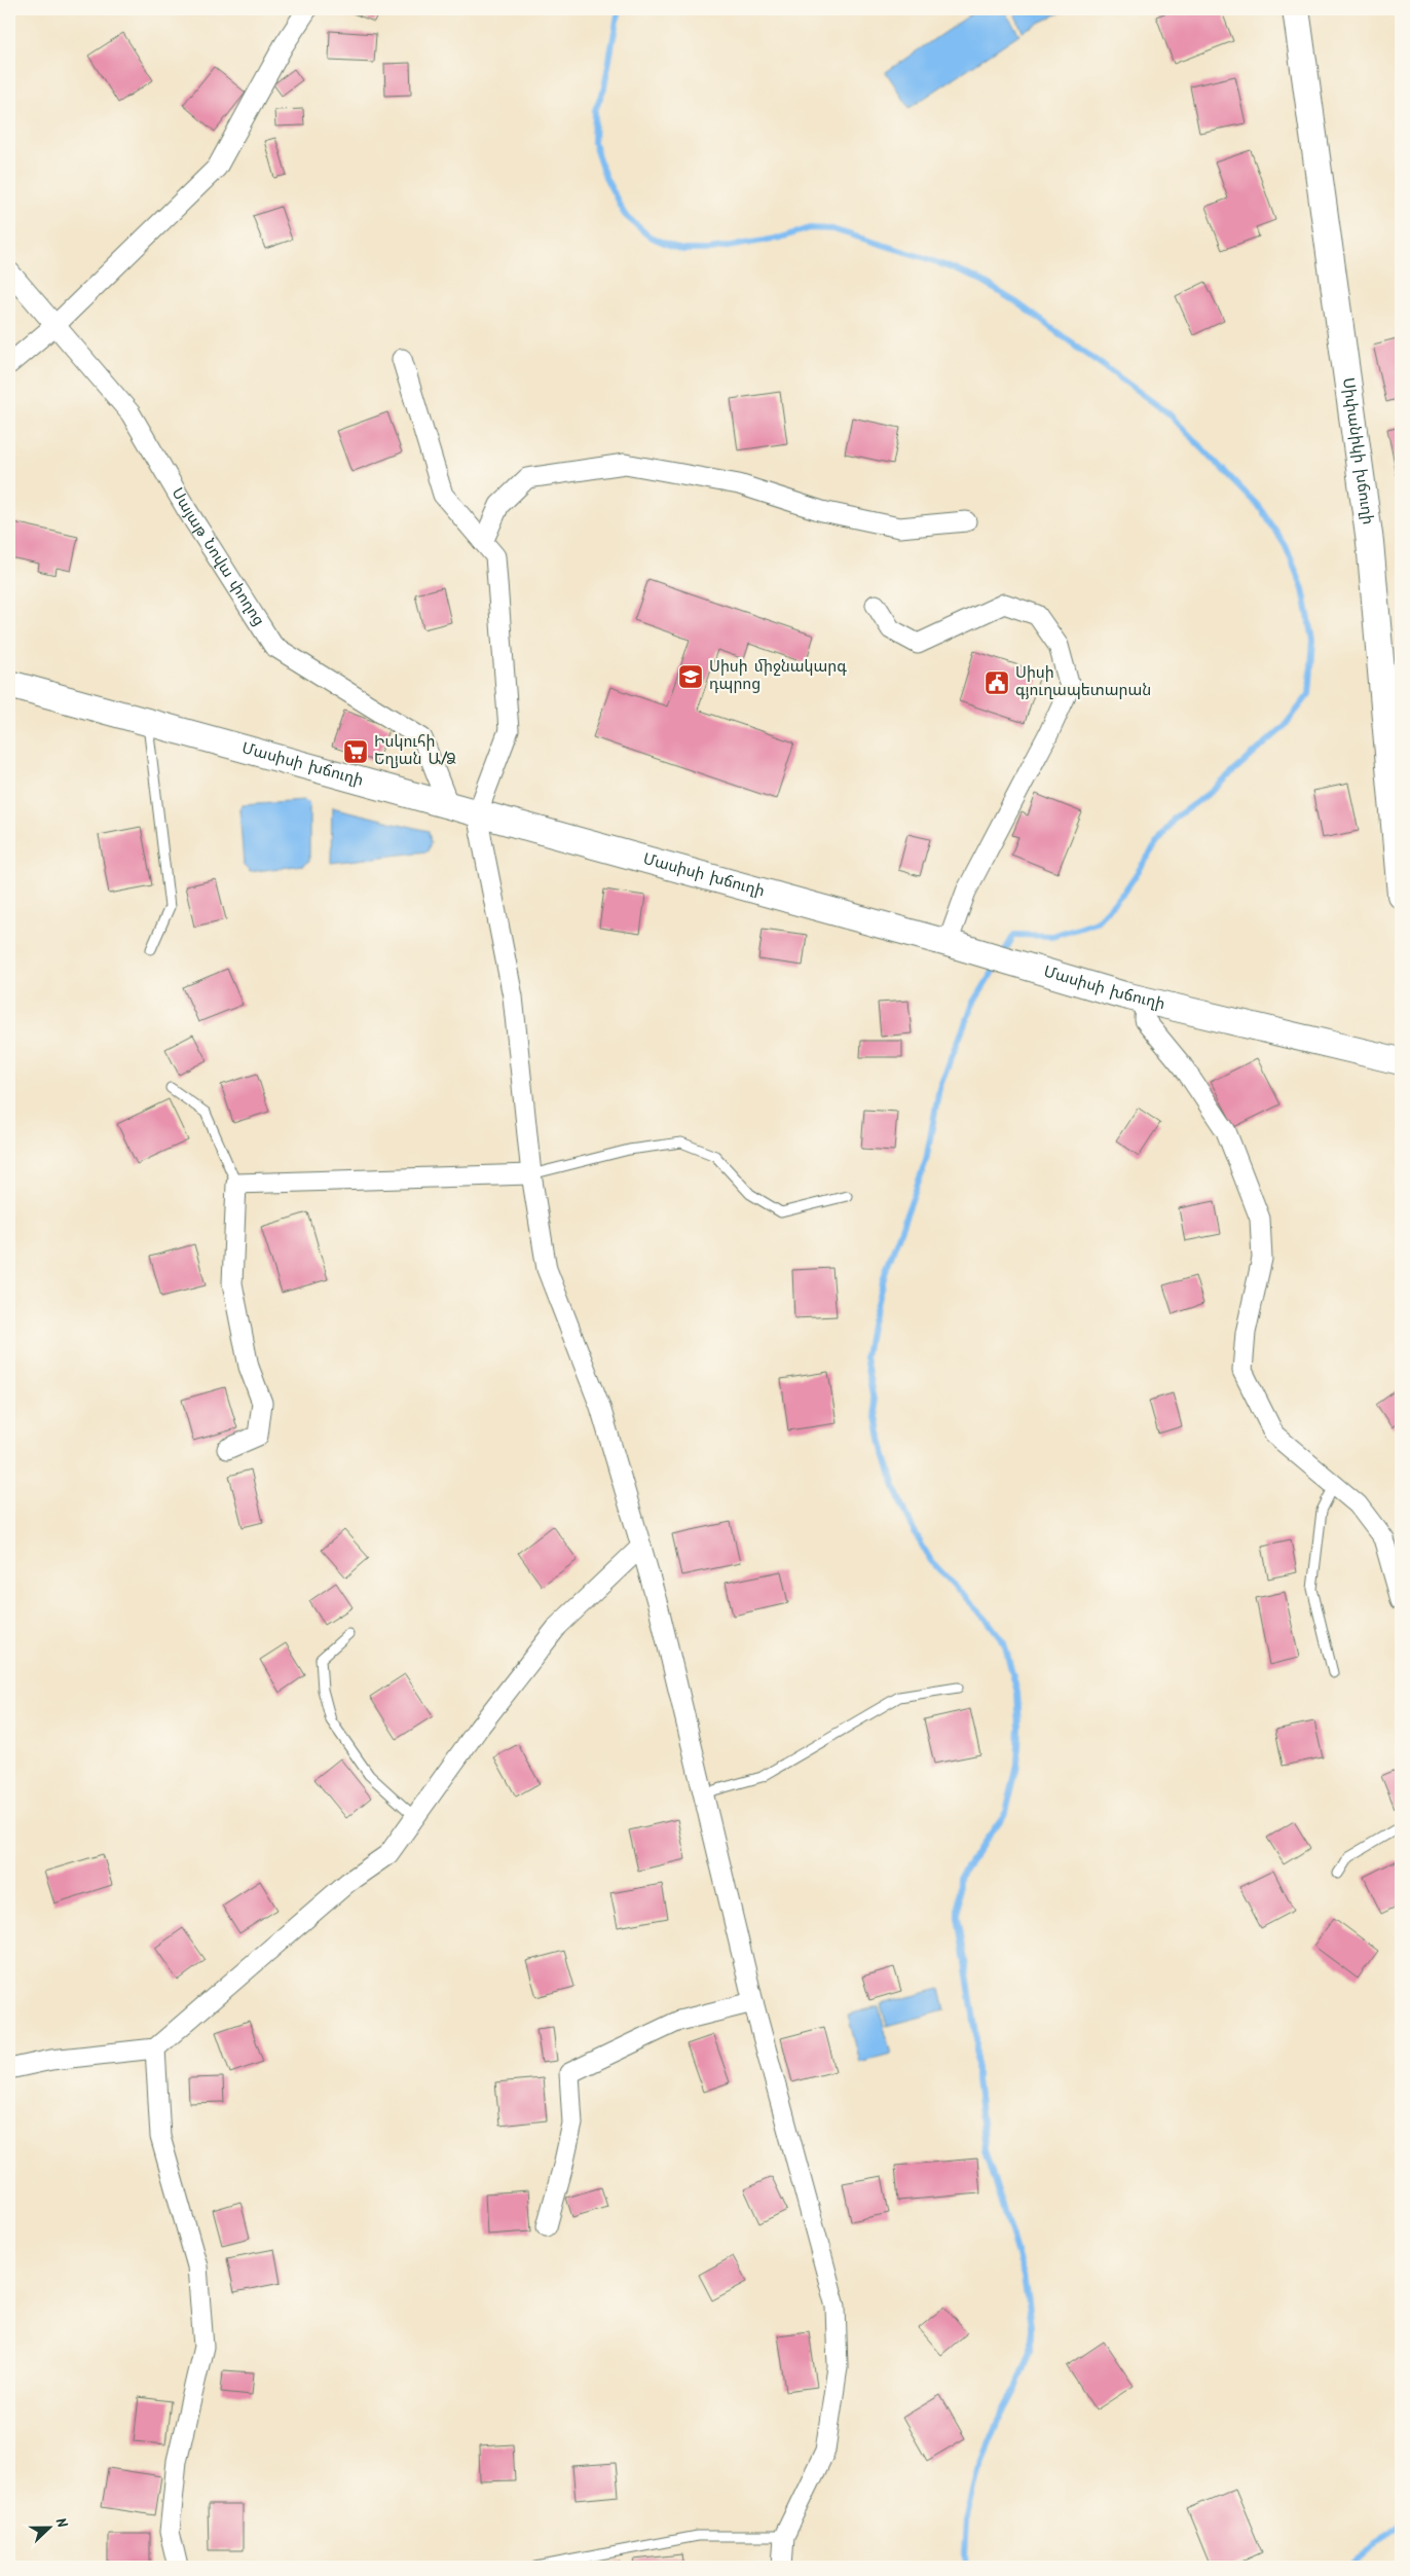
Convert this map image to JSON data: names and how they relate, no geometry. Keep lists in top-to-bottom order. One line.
{"streets":{"main road":["Սիփանիկի խճուղի","Մասիսի խճուղի"],"street":["Սայաթ Նովա փողոց"]},"crossings":[["Սայաթ Նովա փողոց","Մասիսի խճուղի"]],"places":{"school or university":["Սիսի միջնակարգ դպրոց"],"public building":["Սիսի գյուղապետարան"],"supermarket":["Իսկուհի Եղյան Ա/Ձ"]},"north":"right"}
